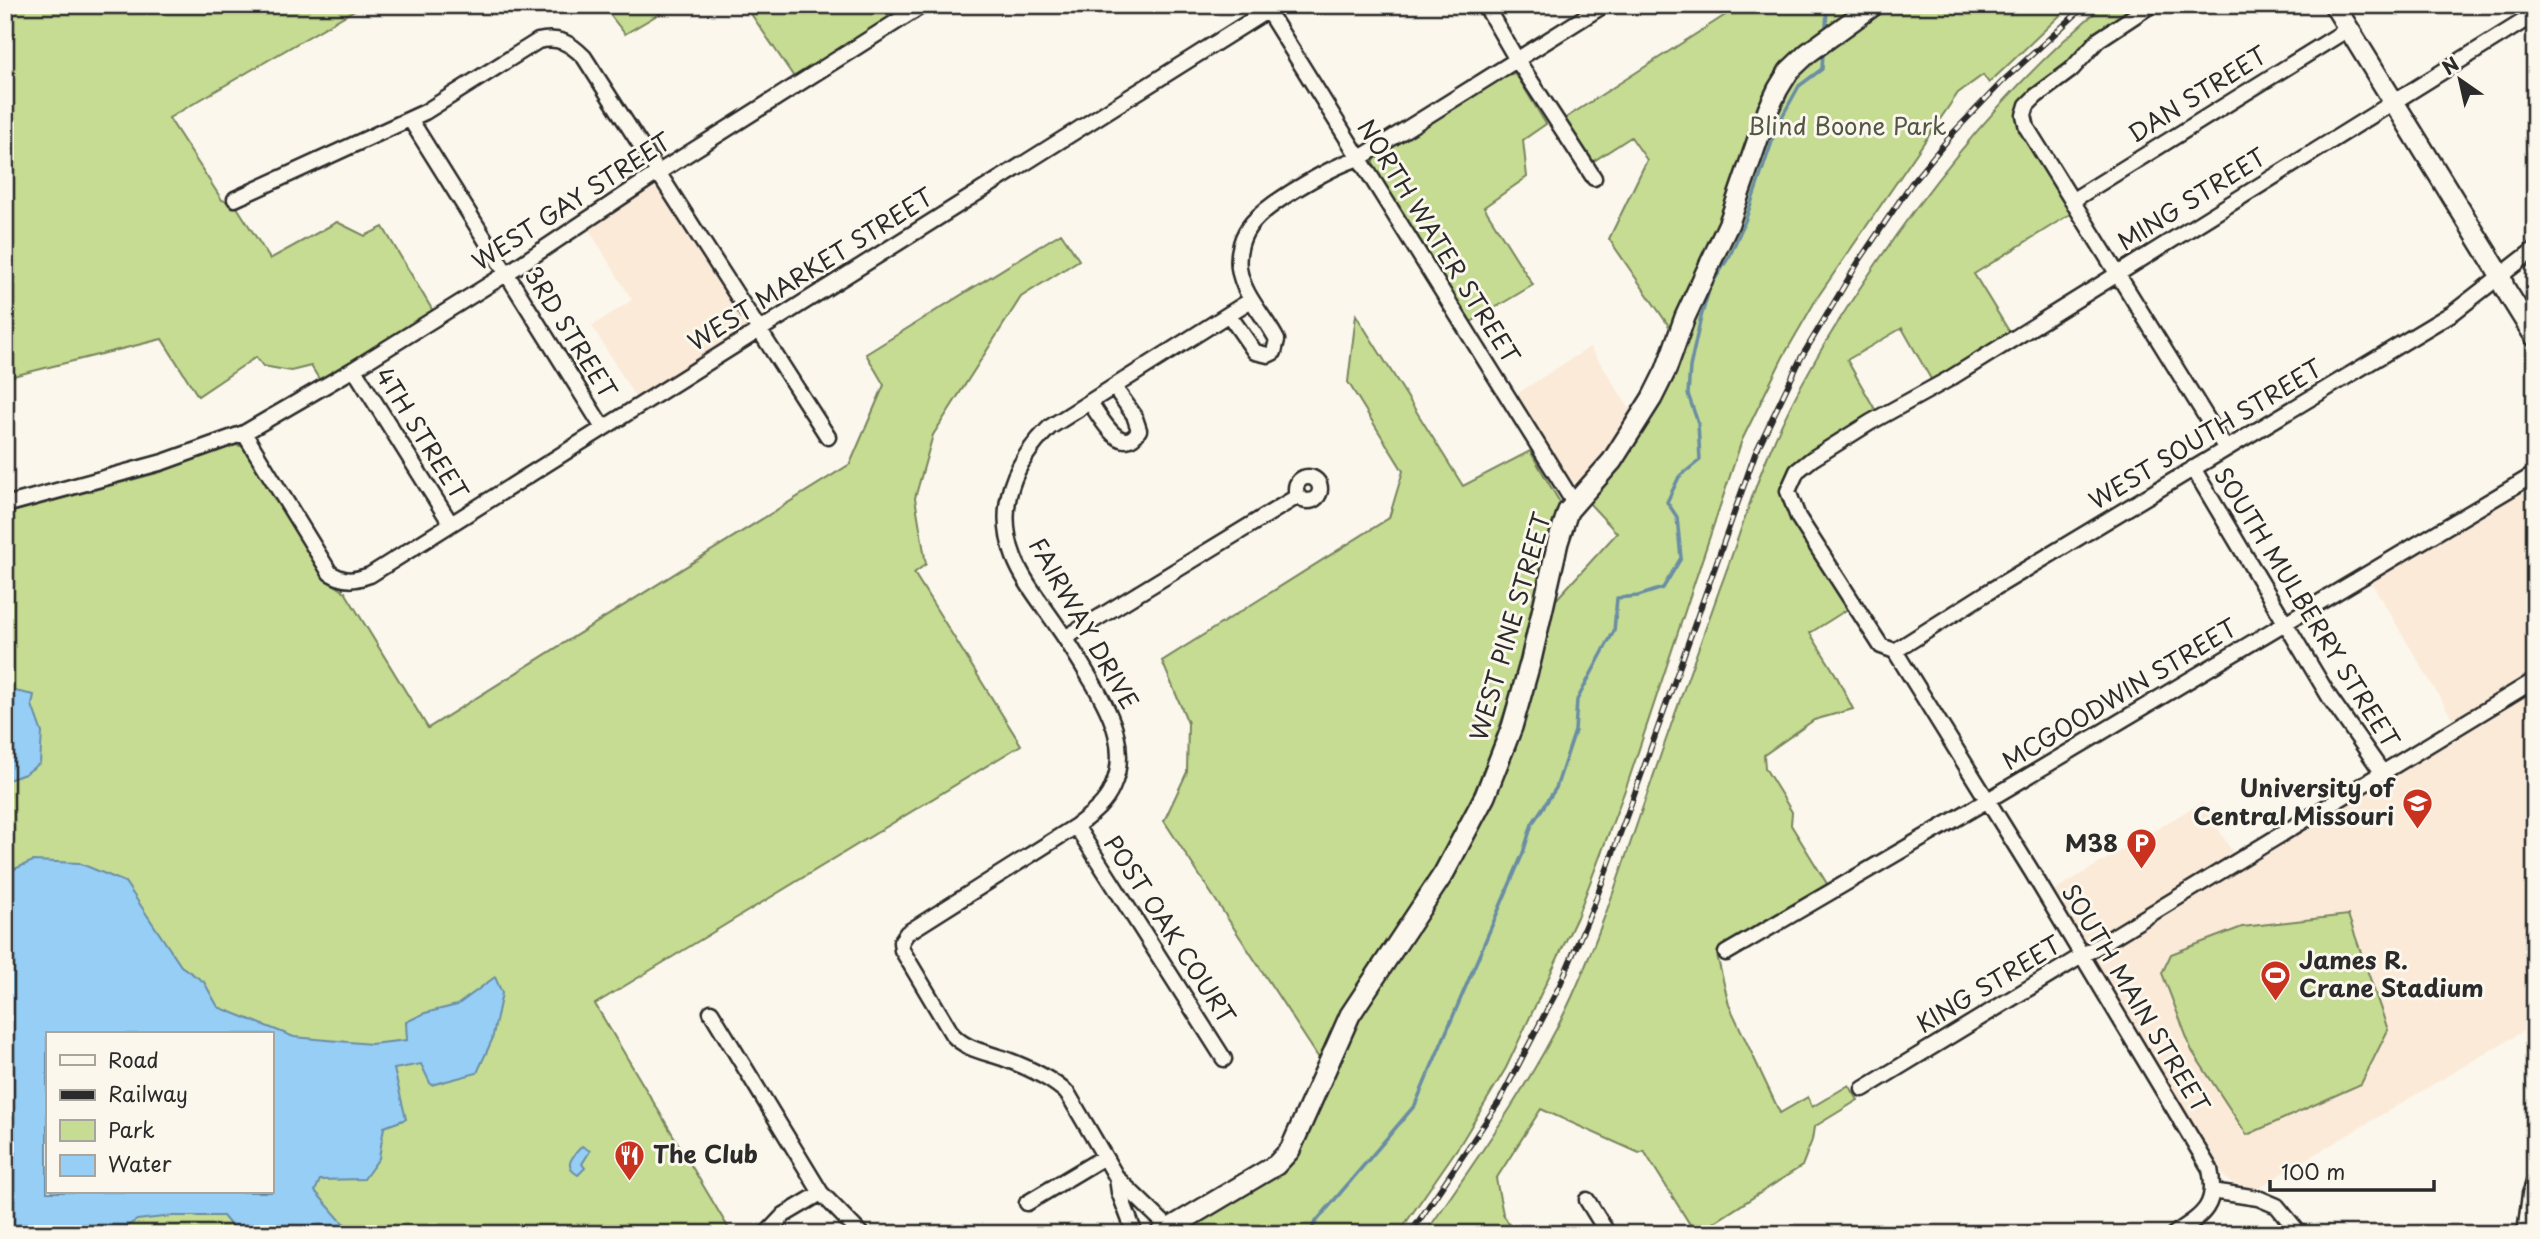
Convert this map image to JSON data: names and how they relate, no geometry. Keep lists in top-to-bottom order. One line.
{"streets":{"street":["DAN STREET","MING STREET","WEST GAY STREET","NORTH WATER STREET","WEST MARKET STREET","3RD STREET","4TH STREET","WEST SOUTH STREET","SOUTH MULBERRY STREET","FAIRWAY DRIVE","WEST PINE STREET","MCGOODWIN STREET","POST OAK COURT","KING STREET","SOUTH MAIN STREET"]},"crossings":[["DAN STREET","SOUTH MULBERRY STREET"],["MING STREET","SOUTH MULBERRY STREET"],["MING STREET","SOUTH MAIN STREET"],["WEST GAY STREET","WEST MARKET STREET"],["WEST GAY STREET","3RD STREET"],["WEST GAY STREET","4TH STREET"],["NORTH WATER STREET","WEST MARKET STREET"],["NORTH WATER STREET","WEST PINE STREET"],["WEST MARKET STREET","3RD STREET"],["WEST MARKET STREET","4TH STREET"],["WEST SOUTH STREET","SOUTH MULBERRY STREET"],["WEST SOUTH STREET","SOUTH MAIN STREET"],["SOUTH MULBERRY STREET","MCGOODWIN STREET"],["SOUTH MULBERRY STREET","KING STREET"],["FAIRWAY DRIVE","POST OAK COURT"],["MCGOODWIN STREET","SOUTH MAIN STREET"],["KING STREET","SOUTH MAIN STREET"]],"parks":["Blind Boone Park"],"places":{"school or university":["University of Central Missouri"],"parking":["M38"],"sports":["James R. Crane Stadium"],"restaurant":["The Club"]},"legend":["Road","Railway","Park","Water"],"scale_bar":"100 m","north":"top left"}
